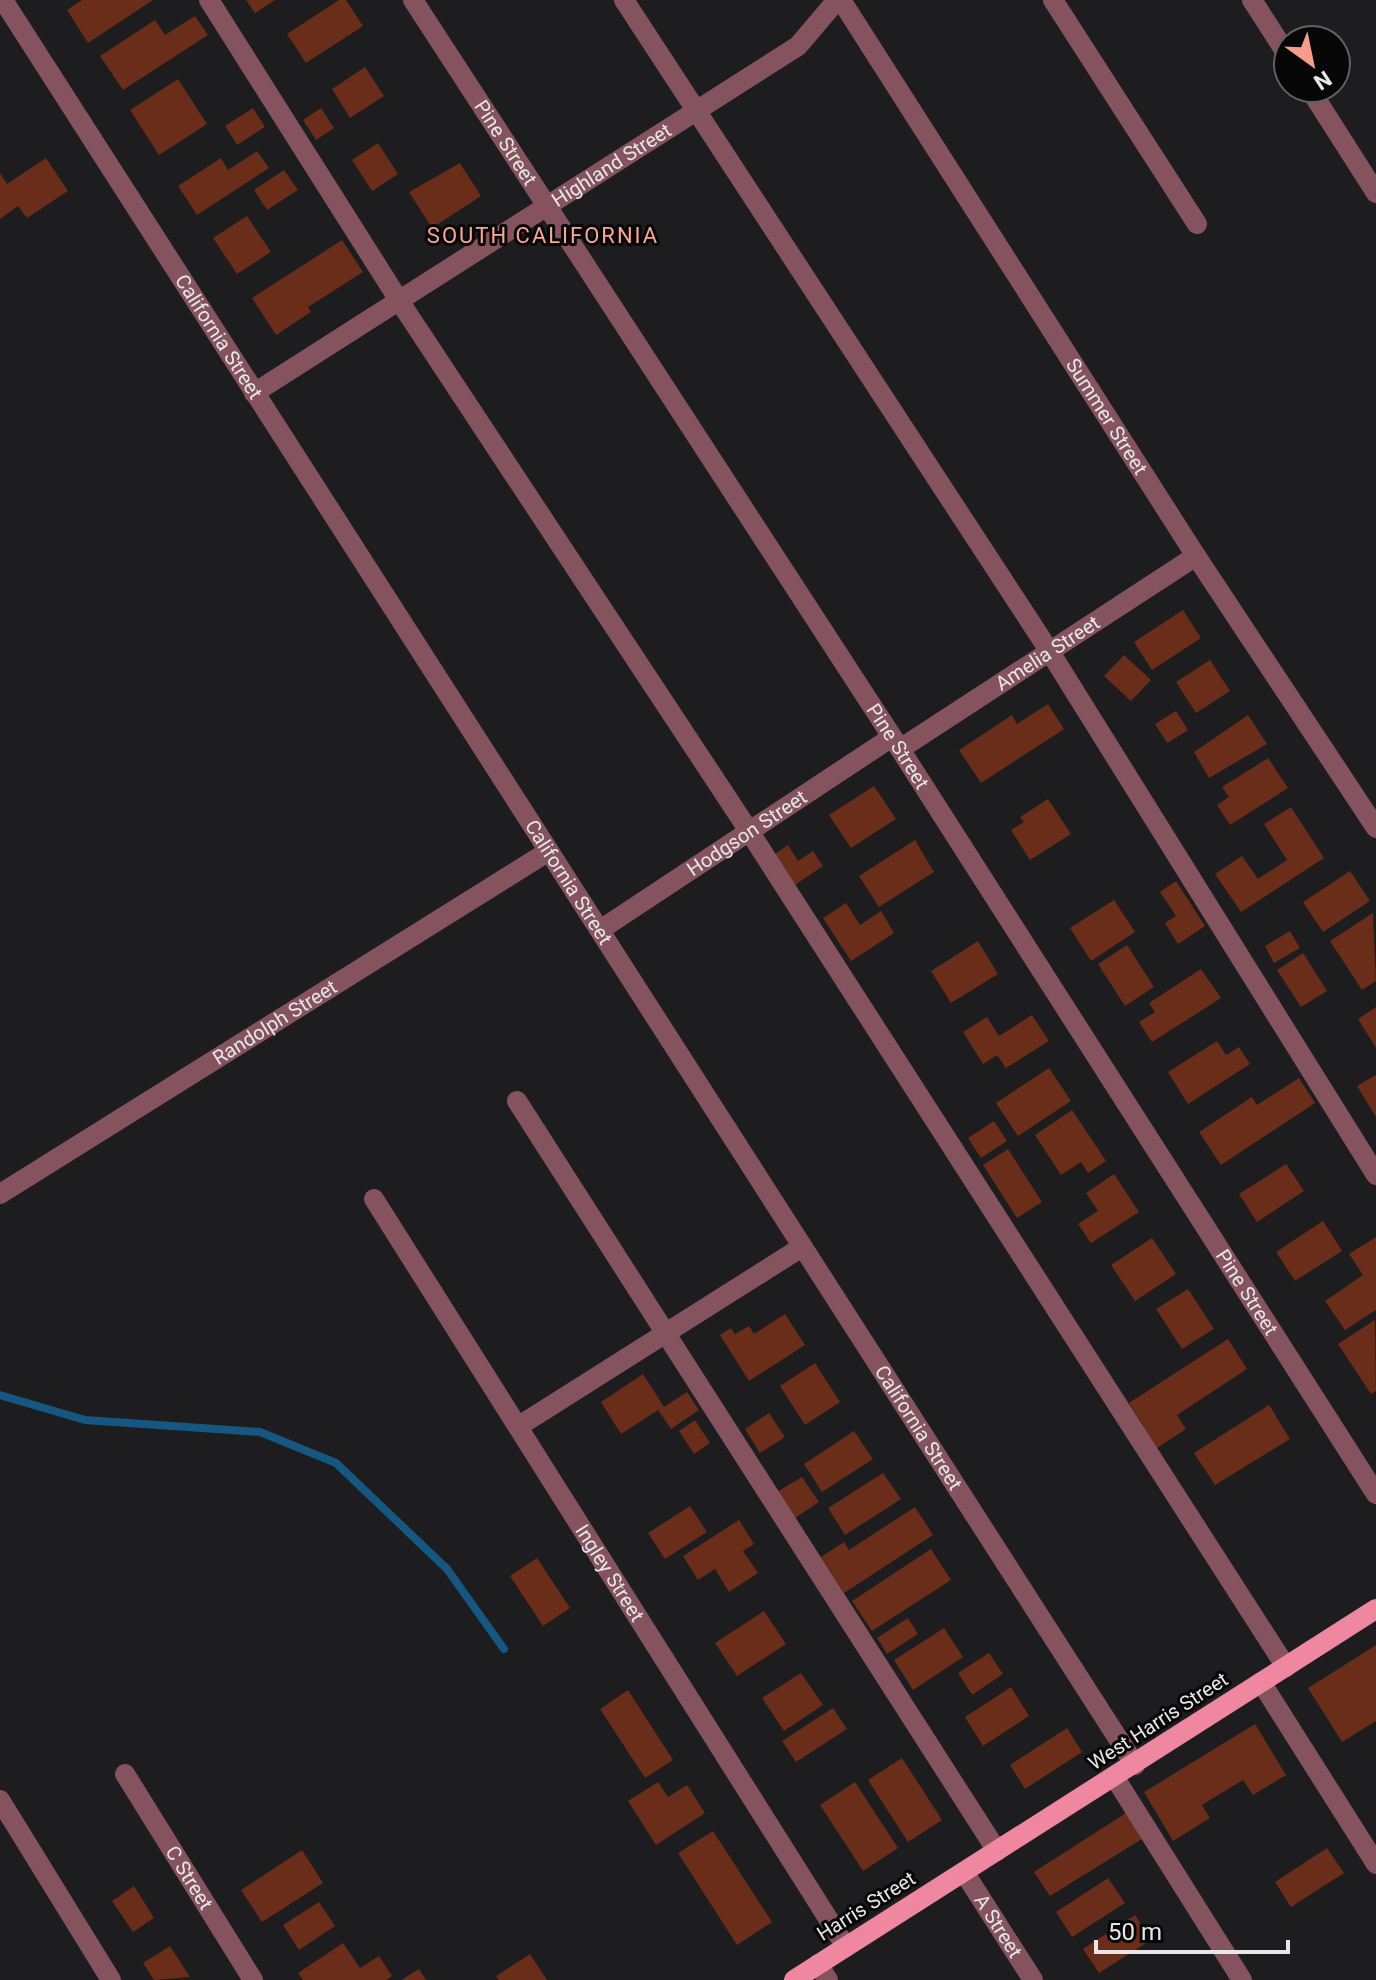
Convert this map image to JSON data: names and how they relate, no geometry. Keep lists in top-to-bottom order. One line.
{"streets":{"main road":["West Harris Street","Harris Street"],"street":["Pine Street","Highland Street","California Street","Summer Street","Amelia Street","Hodgson Street","Randolph Street","Ingley Street","C Street","A Street"]},"crossings":[["Pine Street","Highland Street"],["Pine Street","Amelia Street"],["Pine Street","Hodgson Street"],["Highland Street","California Street"],["Highland Street","Summer Street"],["California Street","Hodgson Street"],["California Street","Randolph Street"],["California Street","West Harris Street"],["Summer Street","Amelia Street"],["Amelia Street","Hodgson Street"],["Ingley Street","Harris Street"],["West Harris Street","Harris Street"],["West Harris Street","A Street"],["Harris Street","A Street"]],"districts":["SOUTH CALIFORNIA"],"scale_bar":"50 m","north":"bottom right"}
